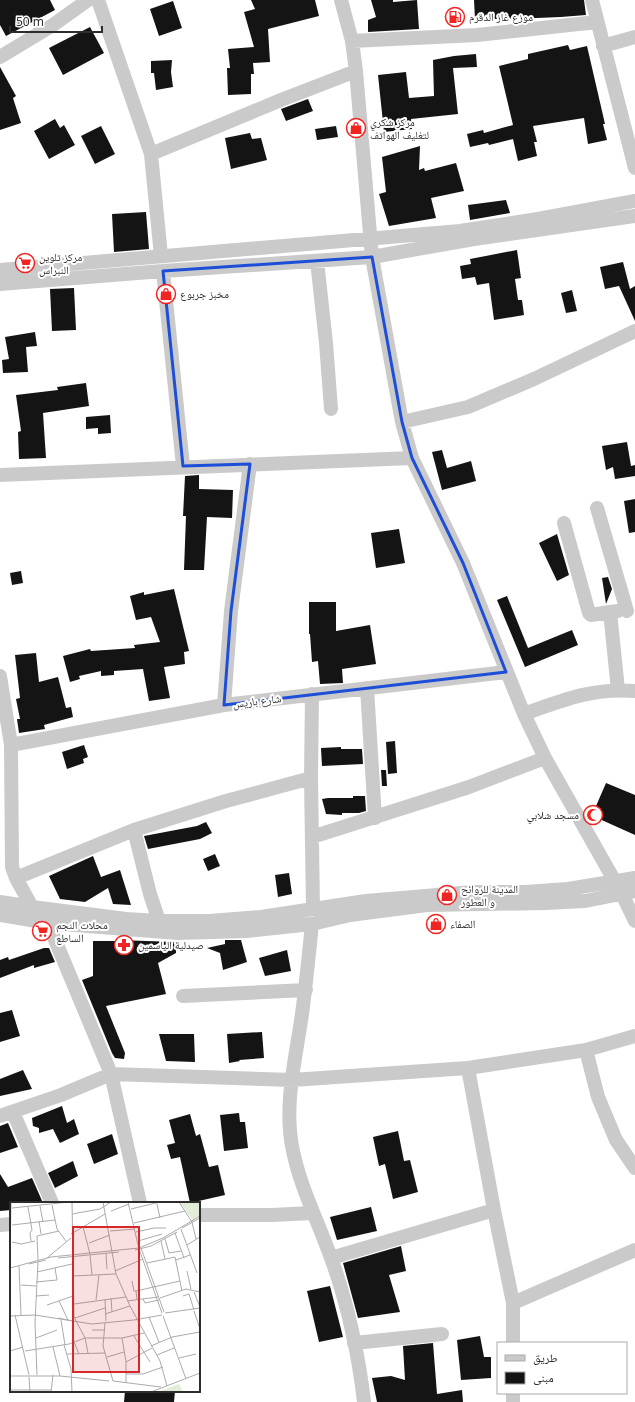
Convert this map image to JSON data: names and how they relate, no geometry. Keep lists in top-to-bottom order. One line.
{"streets":{"street":["شارع باريس"]},"places":{"fuel station":["موزع غاز الدقرم"],"shop":["مركز شكري لتغليف الهواتف","مخبز جربوع","المدينة للروائح و العطور","الصفاء"],"supermarket":["مركز تلوين النبراس","محلات النجم الساطع"],"mosque":["مسجد شلابي"],"pharmacy":["صيدلية الياسمين"]},"legend":["طريق","مبنى"],"scale_bar":"50 m"}
